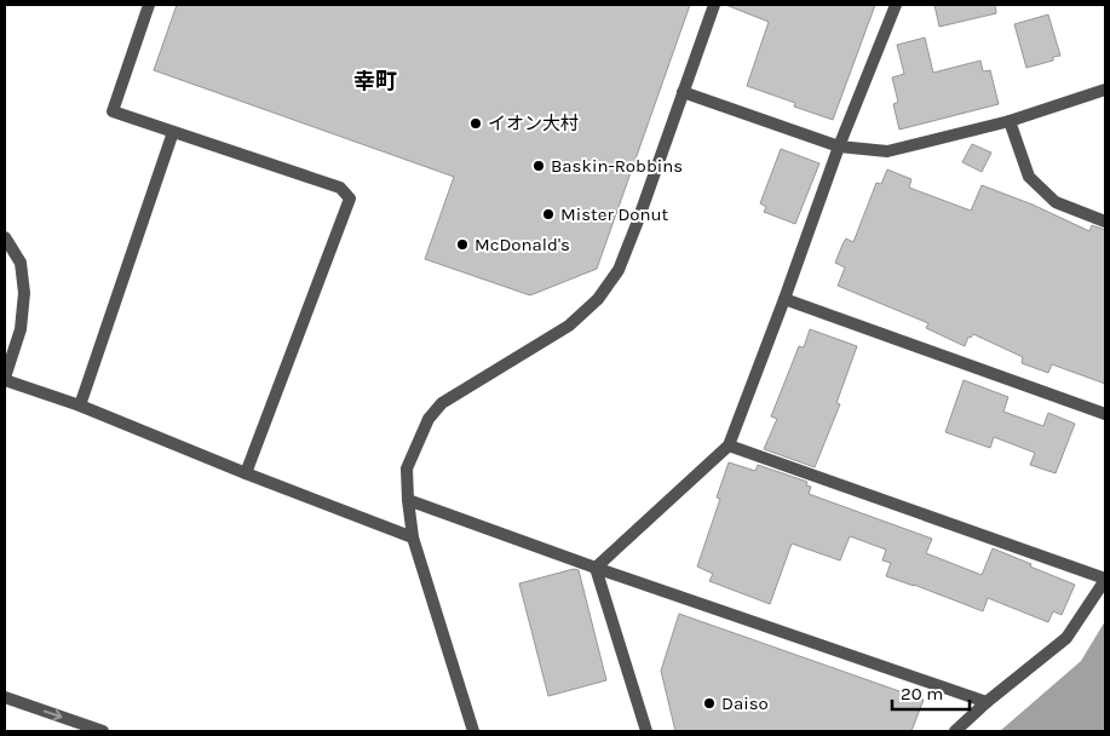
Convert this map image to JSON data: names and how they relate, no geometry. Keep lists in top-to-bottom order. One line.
{"districts":["幸町"],"places":["イオン大村","Baskin-Robbins","Mister Donut","McDonald's","Daiso"],"scale_bar":"20 m"}
